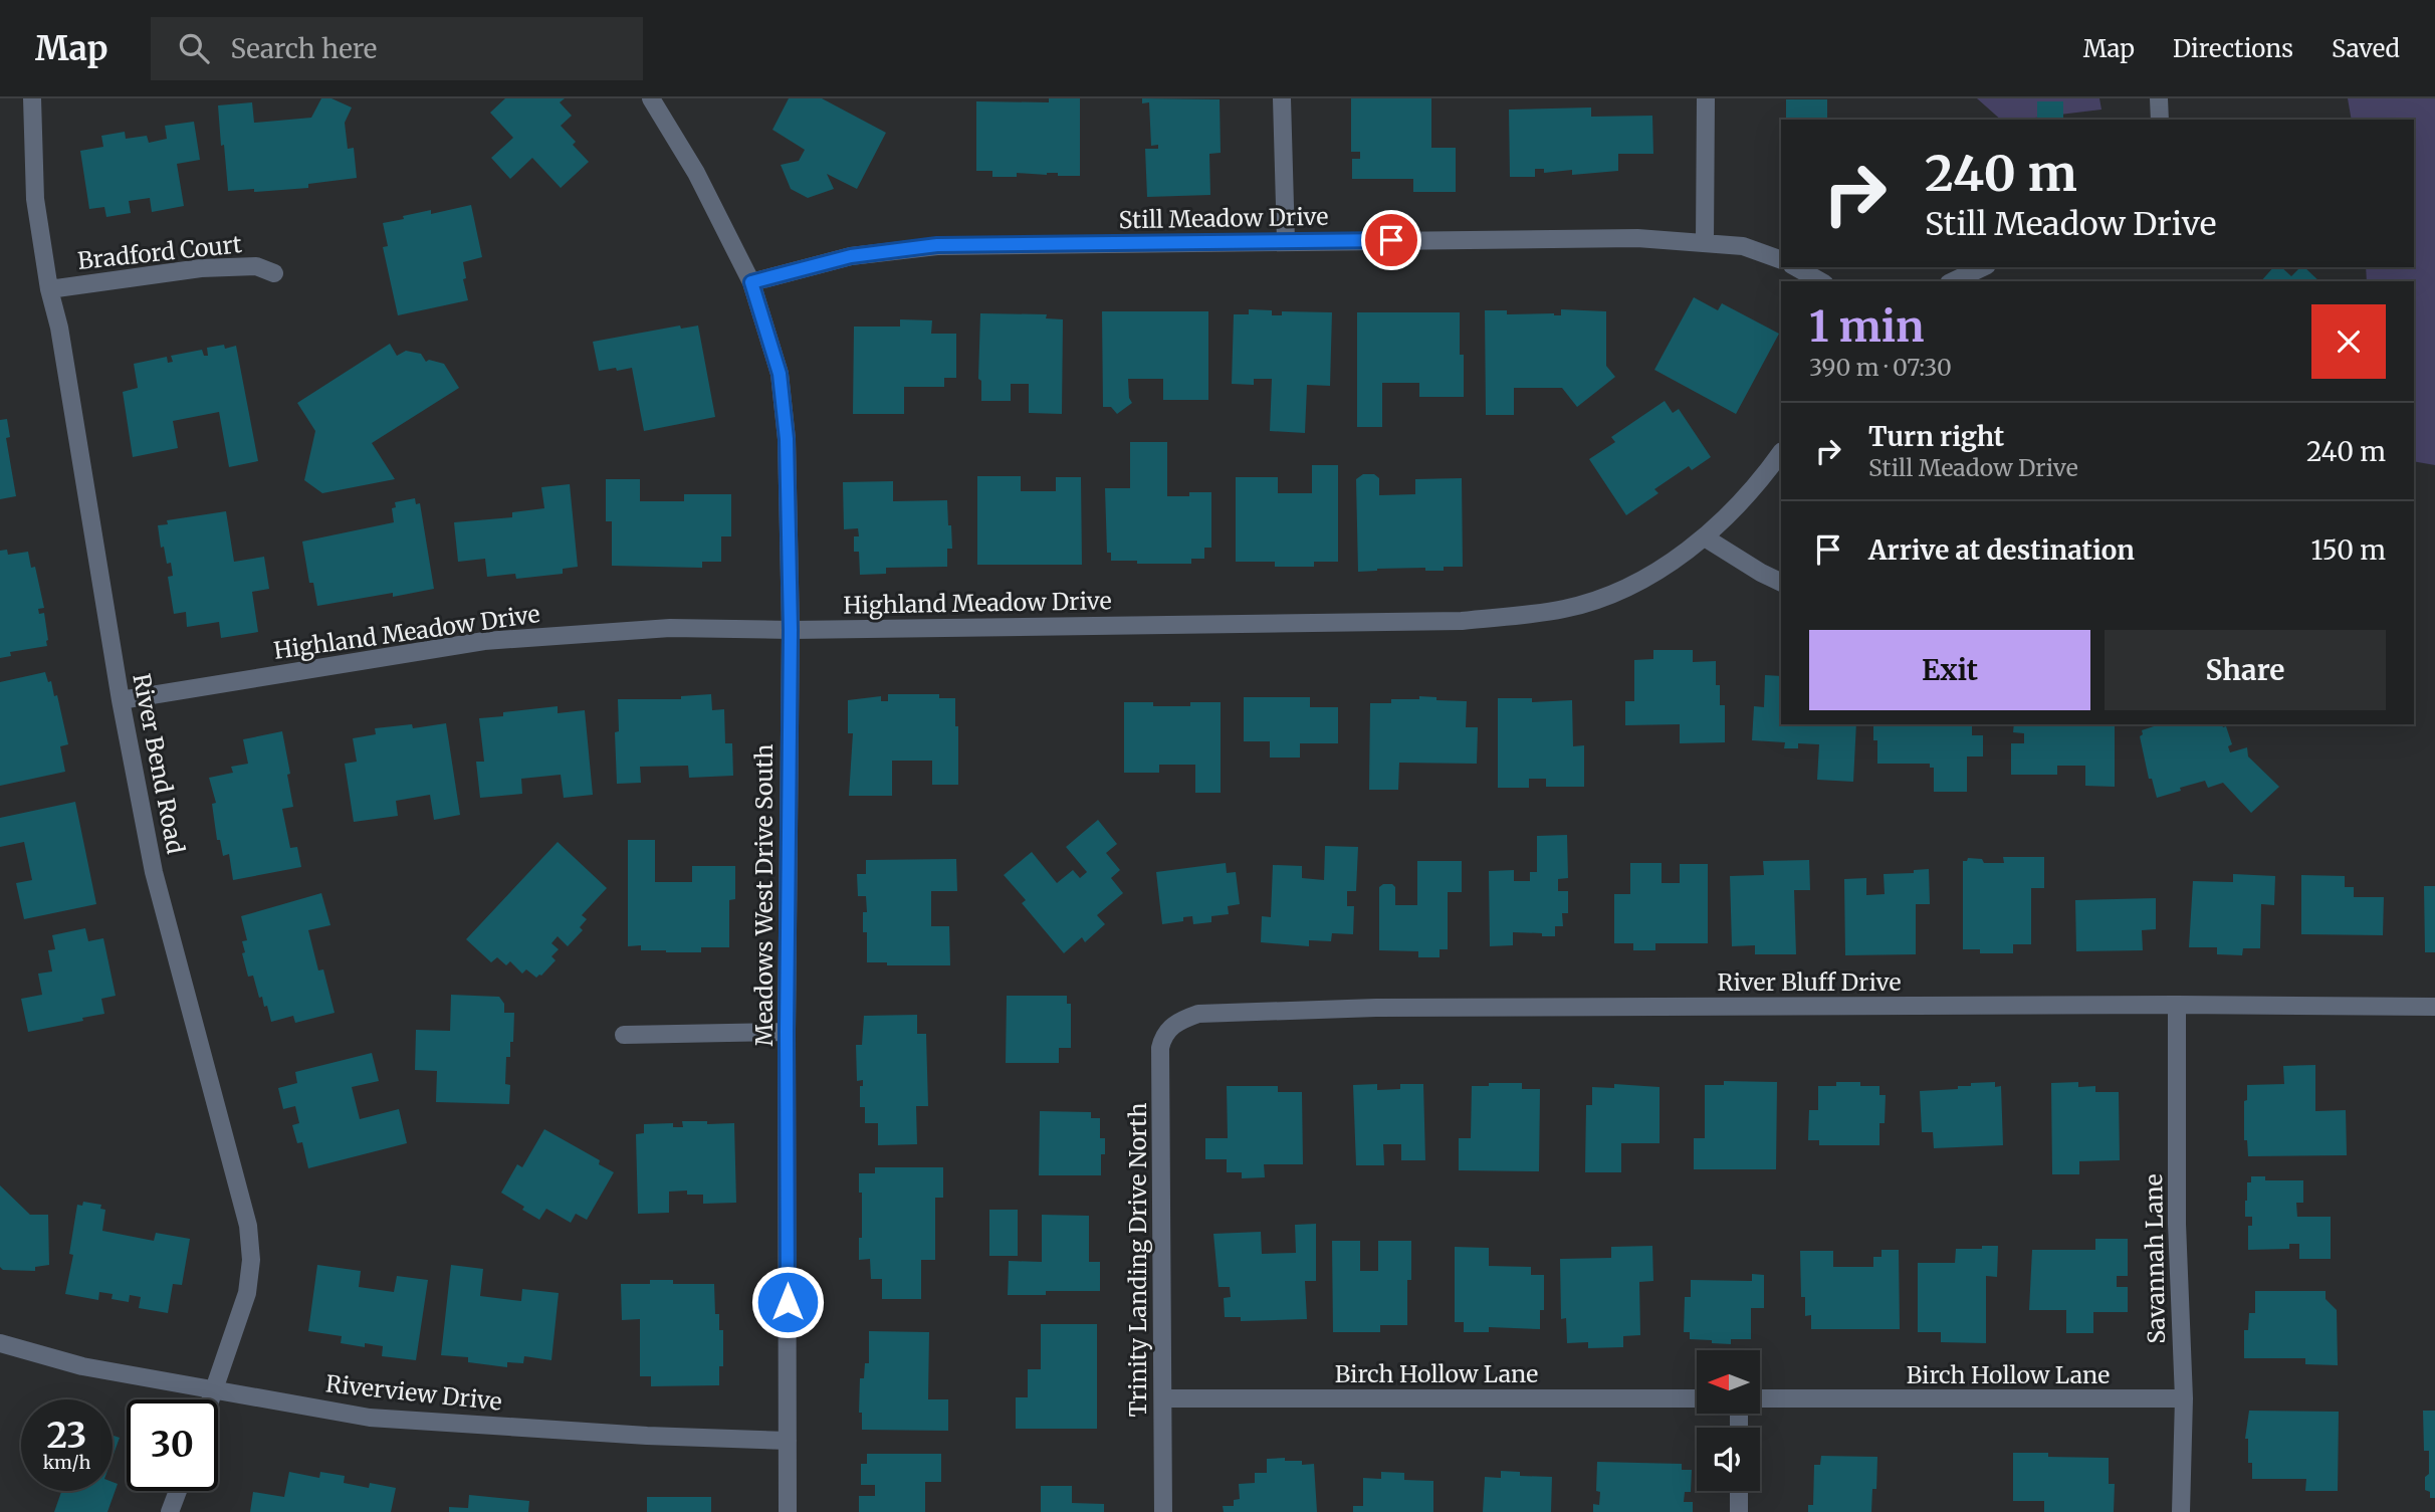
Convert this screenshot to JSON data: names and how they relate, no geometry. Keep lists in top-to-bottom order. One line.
{"streets":{"street":["Still Meadow Drive","Bradford Court","Highland Meadow Drive","River Bend Road","Meadows West Drive South","River Bluff Drive","Savannah Lane","Trinity Landing Drive North","Birch Hollow Lane","Riverview Drive"]},"crossings":[["Still Meadow Drive","Meadows West Drive South"],["Bradford Court","River Bend Road"],["Highland Meadow Drive","River Bend Road"],["Highland Meadow Drive","Meadows West Drive South"],["River Bend Road","Riverview Drive"],["Meadows West Drive South","Riverview Drive"],["River Bluff Drive","Savannah Lane"],["River Bluff Drive","Trinity Landing Drive North"],["Savannah Lane","Birch Hollow Lane"],["Trinity Landing Drive North","Birch Hollow Lane"]],"north":"left","page":{"header":"Map","search":"Search here","nav":["Map","Directions","Saved"],"turn":["240 m","Still Meadow Drive"],"heading":["1 min","390 m · 07:30"],"list":[{"name":"Turn right","note":"Still Meadow Drive","value":"240 m"},{"name":"Arrive at destination","value":"150 m"}],"buttons":["Exit","Share"],"speed":"23 km/h","limit":"30"}}
